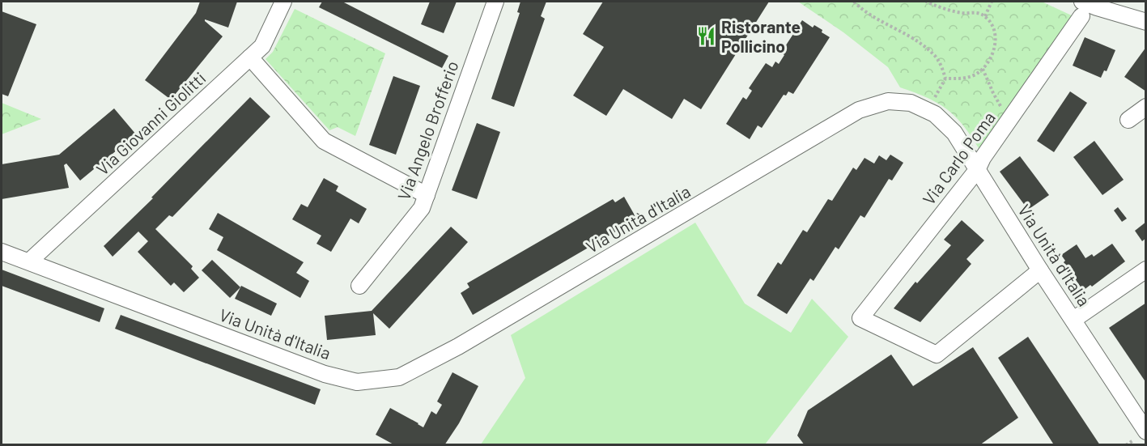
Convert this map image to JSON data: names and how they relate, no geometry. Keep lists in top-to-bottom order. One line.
{"streets":{"street":["Via Giovanni Giolitti","Via Angelo Brofferio","Via Carlo Poma","Via Unità d'Italia"]},"crossings":[["Via Giovanni Giolitti","Via Unità d'Italia"],["Via Carlo Poma","Via Unità d'Italia"]],"places":{"restaurant":["Ristorante Pollicino"]}}
